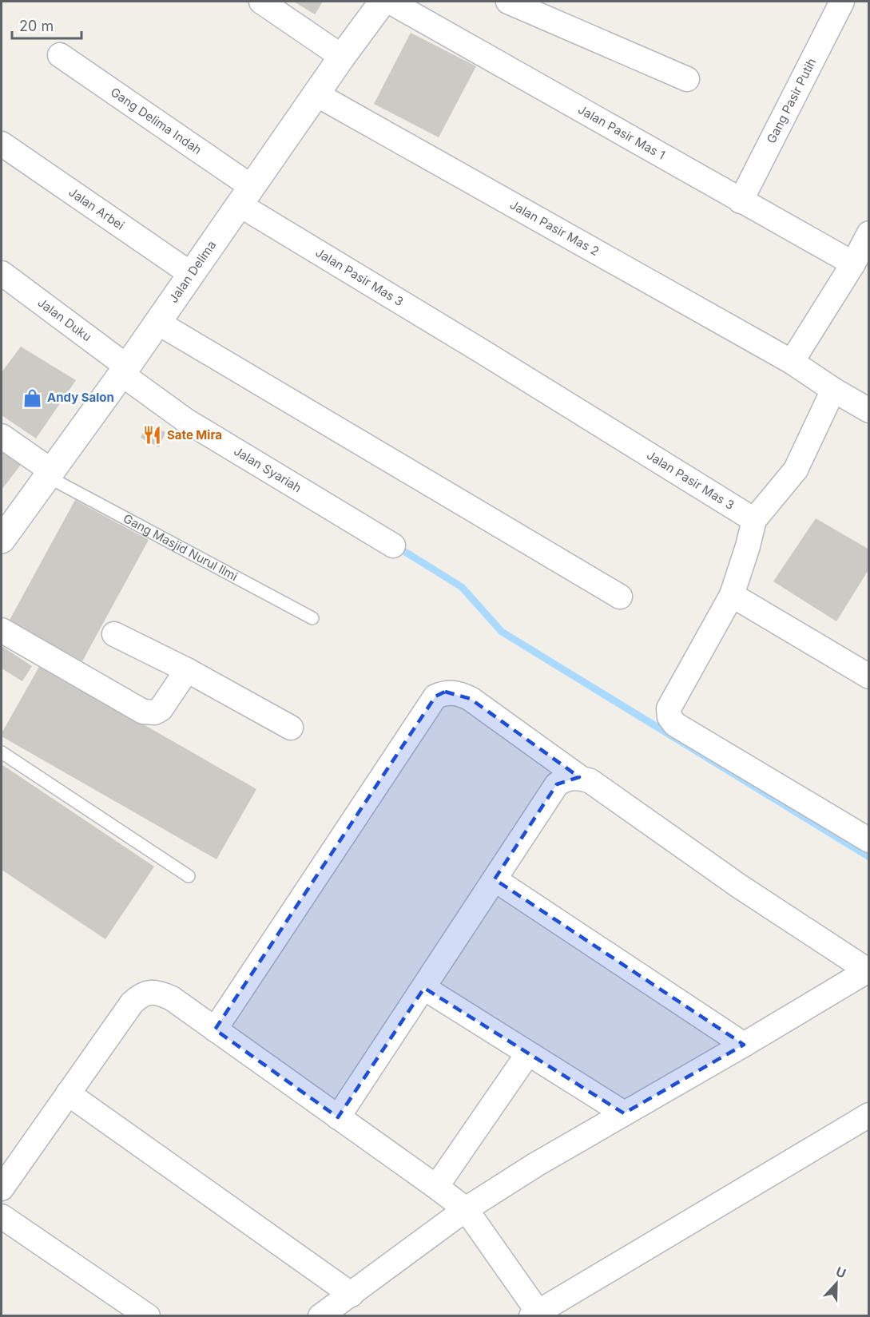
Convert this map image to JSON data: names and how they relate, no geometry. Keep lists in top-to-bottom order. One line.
{"streets":{"main road":["Jalan Delima"],"street":["Gang Pasir Putih","Gang Delima Indah","Jalan Pasir Mas 1","Jalan Arbei","Jalan Pasir Mas 2","Jalan Pasir Mas 3","Jalan Duku","Jalan Syariah"],"lane":["Gang Masjid Nurul Ilmi"]},"crossings":[["Gang Pasir Putih","Jalan Pasir Mas 1"],["Gang Delima Indah","Jalan Delima"],["Gang Delima Indah","Jalan Pasir Mas 3"],["Jalan Arbei","Jalan Delima"],["Jalan Pasir Mas 2","Jalan Delima"],["Jalan Delima","Jalan Pasir Mas 3"],["Jalan Delima","Jalan Duku"],["Jalan Delima","Jalan Syariah"],["Jalan Delima","Gang Masjid Nurul Ilmi"],["Jalan Duku","Jalan Syariah"]],"places":{"shop":["Andy Salon"],"restaurant":["Sate Mira"]},"scale_bar":"20 m","north":"top"}
